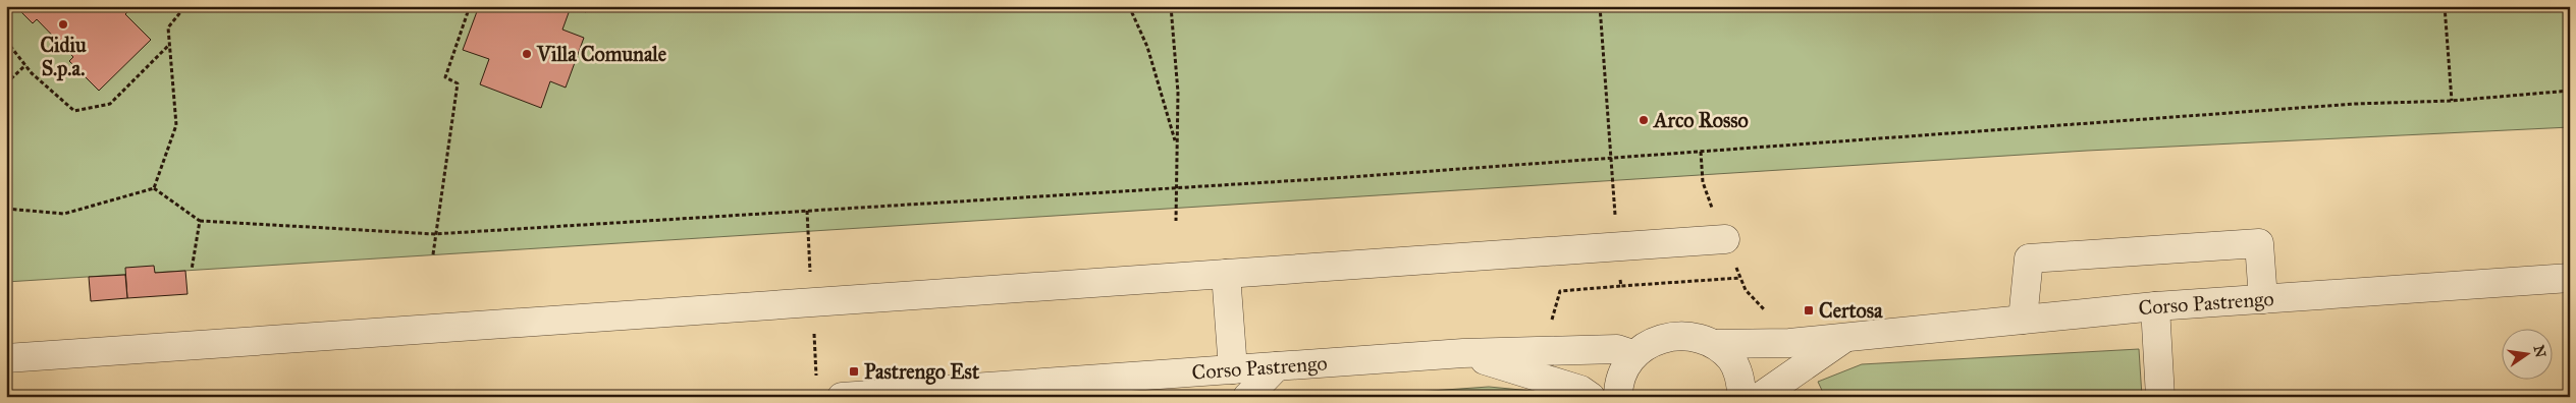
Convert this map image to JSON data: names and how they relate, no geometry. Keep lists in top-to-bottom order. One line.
{"streets":{"street":["Corso Pastrengo"]},"places":{"other":["Cidiu S.p.a.","Villa Comunale","Arco Rosso"],"transit":["Certosa","Pastrengo Est"]},"north":"right"}
